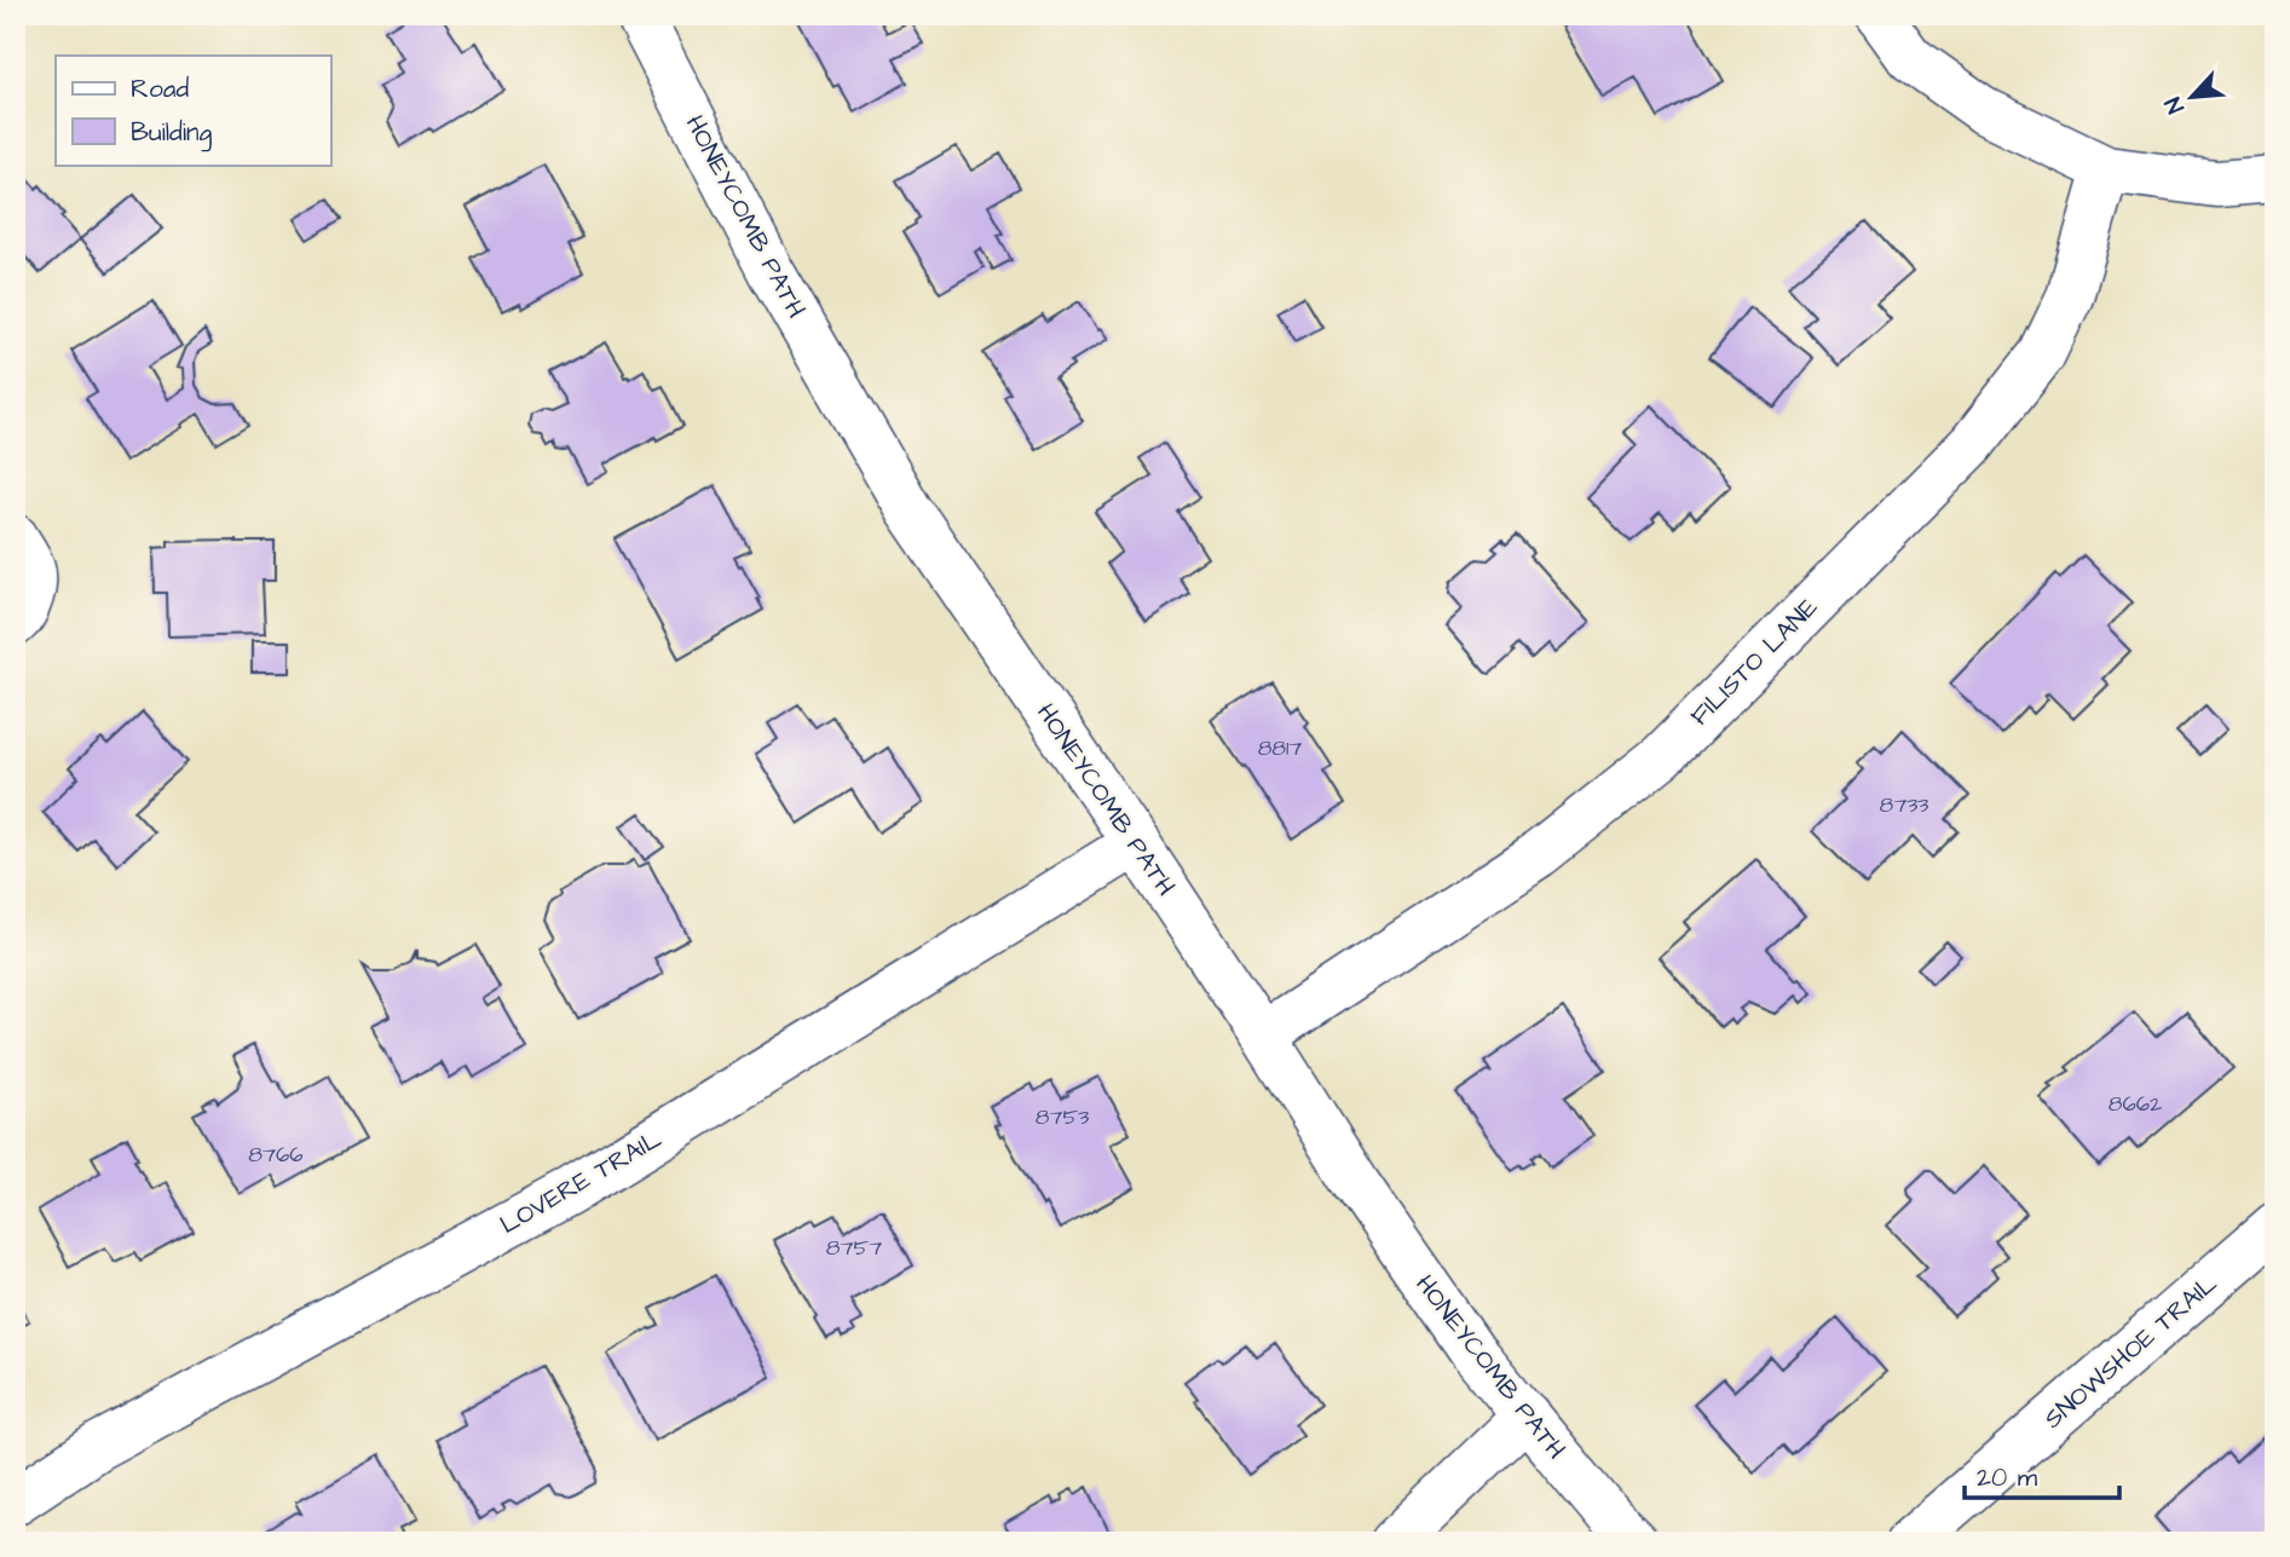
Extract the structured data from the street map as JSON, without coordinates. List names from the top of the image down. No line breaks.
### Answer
{"streets":{"street":["HONEYCOMB PATH","FILISTO LANE","LOVERE TRAIL","SNOWSHOE TRAIL"]},"crossings":[["HONEYCOMB PATH","FILISTO LANE"],["HONEYCOMB PATH","LOVERE TRAIL"]],"house_numbers":["8817","8733","8662","8753","8766","8757"],"legend":["Road","Building"],"scale_bar":"20 m","north":"bottom left"}
